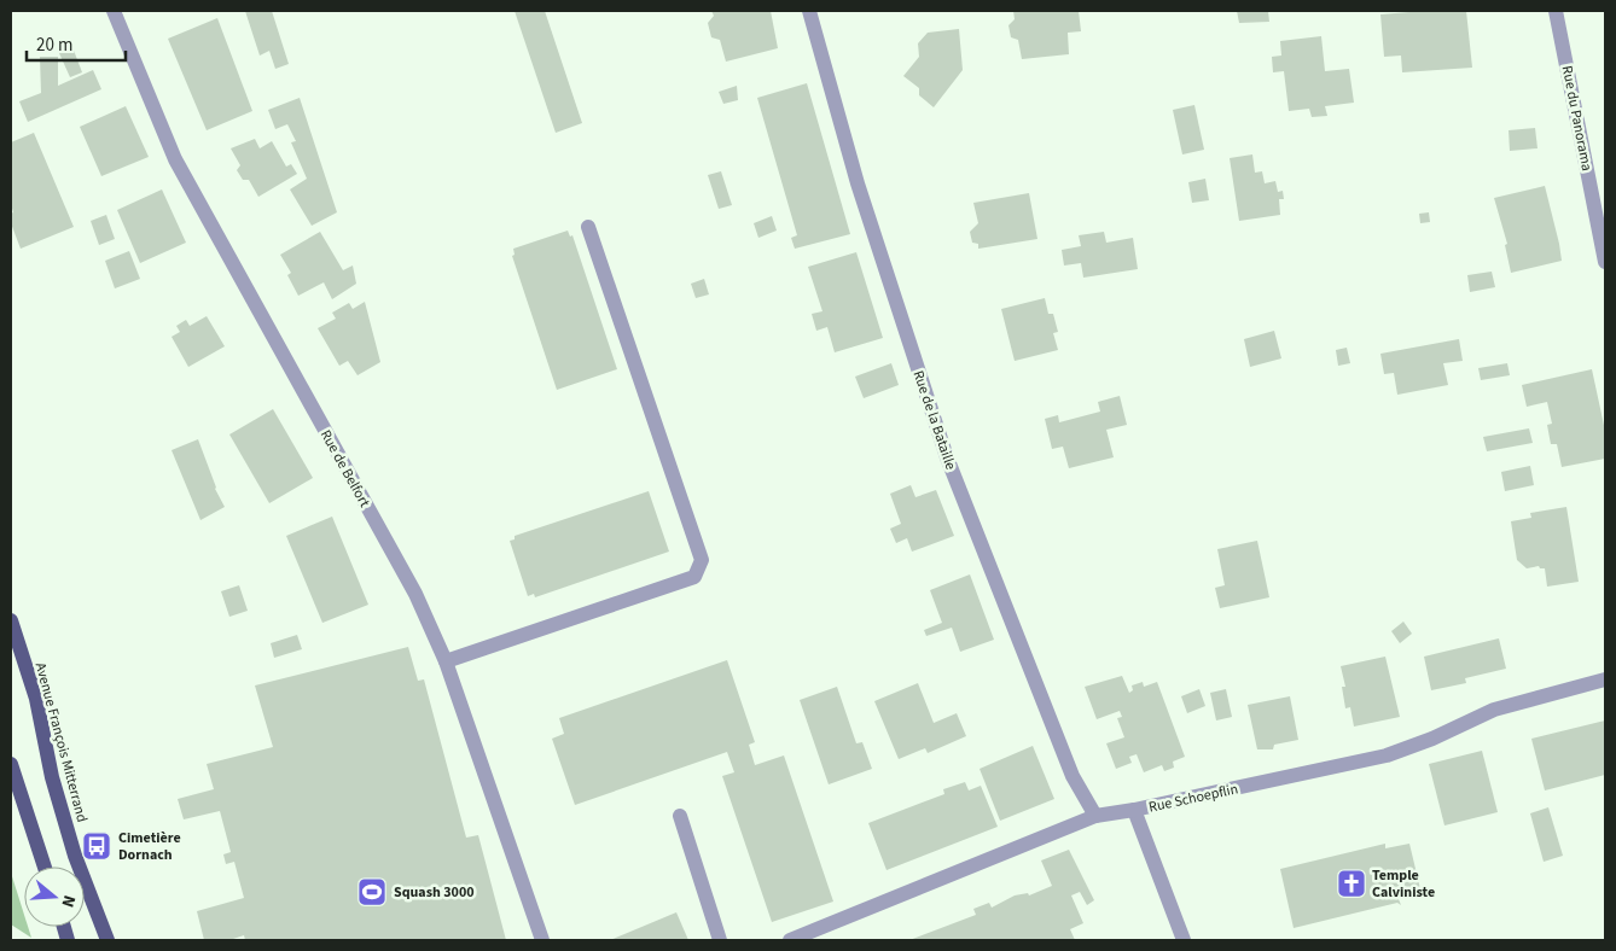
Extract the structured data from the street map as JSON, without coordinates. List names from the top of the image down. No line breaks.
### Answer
{"streets":{"main road":["Avenue François Mitterrand"],"street":["Rue du Panorama","Rue de la Bataille","Rue de Belfort","Rue Schoepflin"]},"crossings":[["Rue de la Bataille","Rue Schoepflin"]],"places":{"bus stop":["Cimetière Dornach"],"church":["Temple Calviniste"],"sports":["Squash 3000"]},"scale_bar":"20 m","north":"right"}
